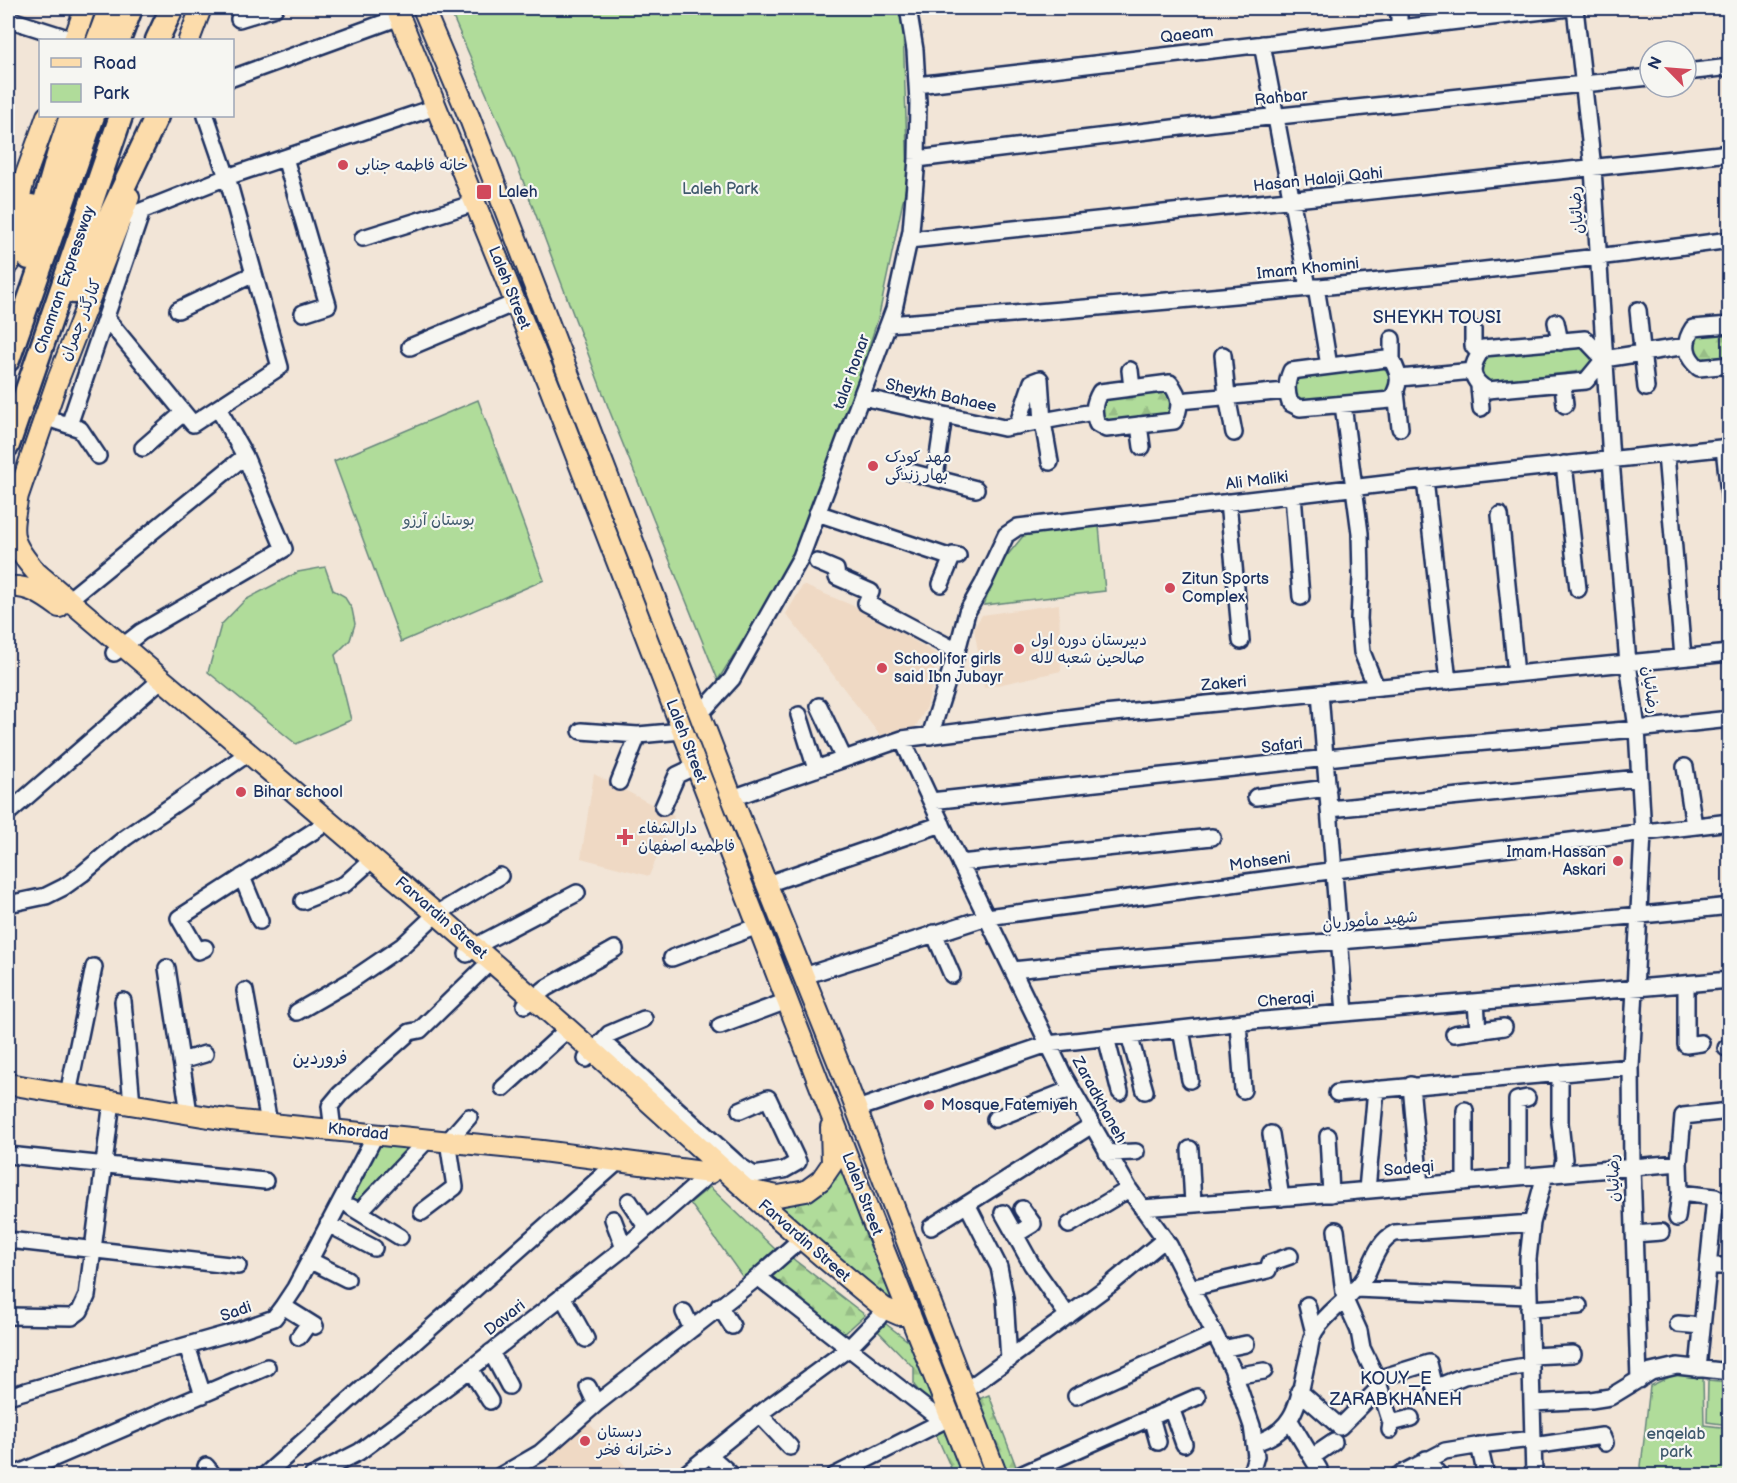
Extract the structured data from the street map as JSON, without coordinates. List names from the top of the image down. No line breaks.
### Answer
{"streets":{"highway":["Chamran Expressway"],"main road":["Laleh Street","کنارگذر چمران","Farvardin Street","Khordad"],"street":["Qaeam","Rahbar","Hasan Halaji Qahi","رضائیان","Imam Khomini","talar honar","Sheykh Bahaee","Ali Maliki","Zakeri","Safari","Mohseni","شهید مأموریان","Cheraqi","Zaradkhaneh","Sadeqi","Sadi","Davari"]},"crossings":[["Qaeam","talar honar"],["Rahbar","رضائیان"],["Rahbar","talar honar"],["Hasan Halaji Qahi","رضائیان"],["Hasan Halaji Qahi","talar honar"],["رضائیان","Imam Khomini"],["رضائیان","Ali Maliki"],["رضائیان","Zakeri"],["رضائیان","Safari"],["رضائیان","Mohseni"],["رضائیان","شهید مأموریان"],["رضائیان","Cheraqi"],["رضائیان","Sadeqi"],["Imam Khomini","talar honar"],["Laleh Street","talar honar"],["Laleh Street","Zakeri"],["Laleh Street","Mohseni"],["Laleh Street","Farvardin Street"],["Laleh Street","Cheraqi"],["کنارگذر چمران","Farvardin Street"],["talar honar","Sheykh Bahaee"],["Ali Maliki","Zakeri"],["Zakeri","Zaradkhaneh"],["Safari","Zaradkhaneh"],["Mohseni","Zaradkhaneh"],["Farvardin Street","Khordad"],["Farvardin Street","Davari"],["شهید مأموریان","Zaradkhaneh"],["Cheraqi","Zaradkhaneh"],["Zaradkhaneh","Sadeqi"],["Khordad","Sadi"],["Khordad","Davari"]],"districts":["SHEYKH TOUSI","فروردین","KOUY_E ZARABKHANEH"],"parks":["Laleh Park","بوستان آرزو","enqelab park"],"places":{"other":["خانه فاطمه جنابی","مهد کودک بهار زندگی","Zitun Sports Complex","دبیرستان دوره اول صالحین شعبه لاله","School for girls said Ibn Jubayr","Bihar school","Imam Hassan Askari","Mosque Fatemiyeh","دبستان دخترانه فخر"],"transit":["Laleh"],"health":["دارالشفاء فاطمیه اصفهان"]},"legend":["Road","Park"],"north":"top left"}
